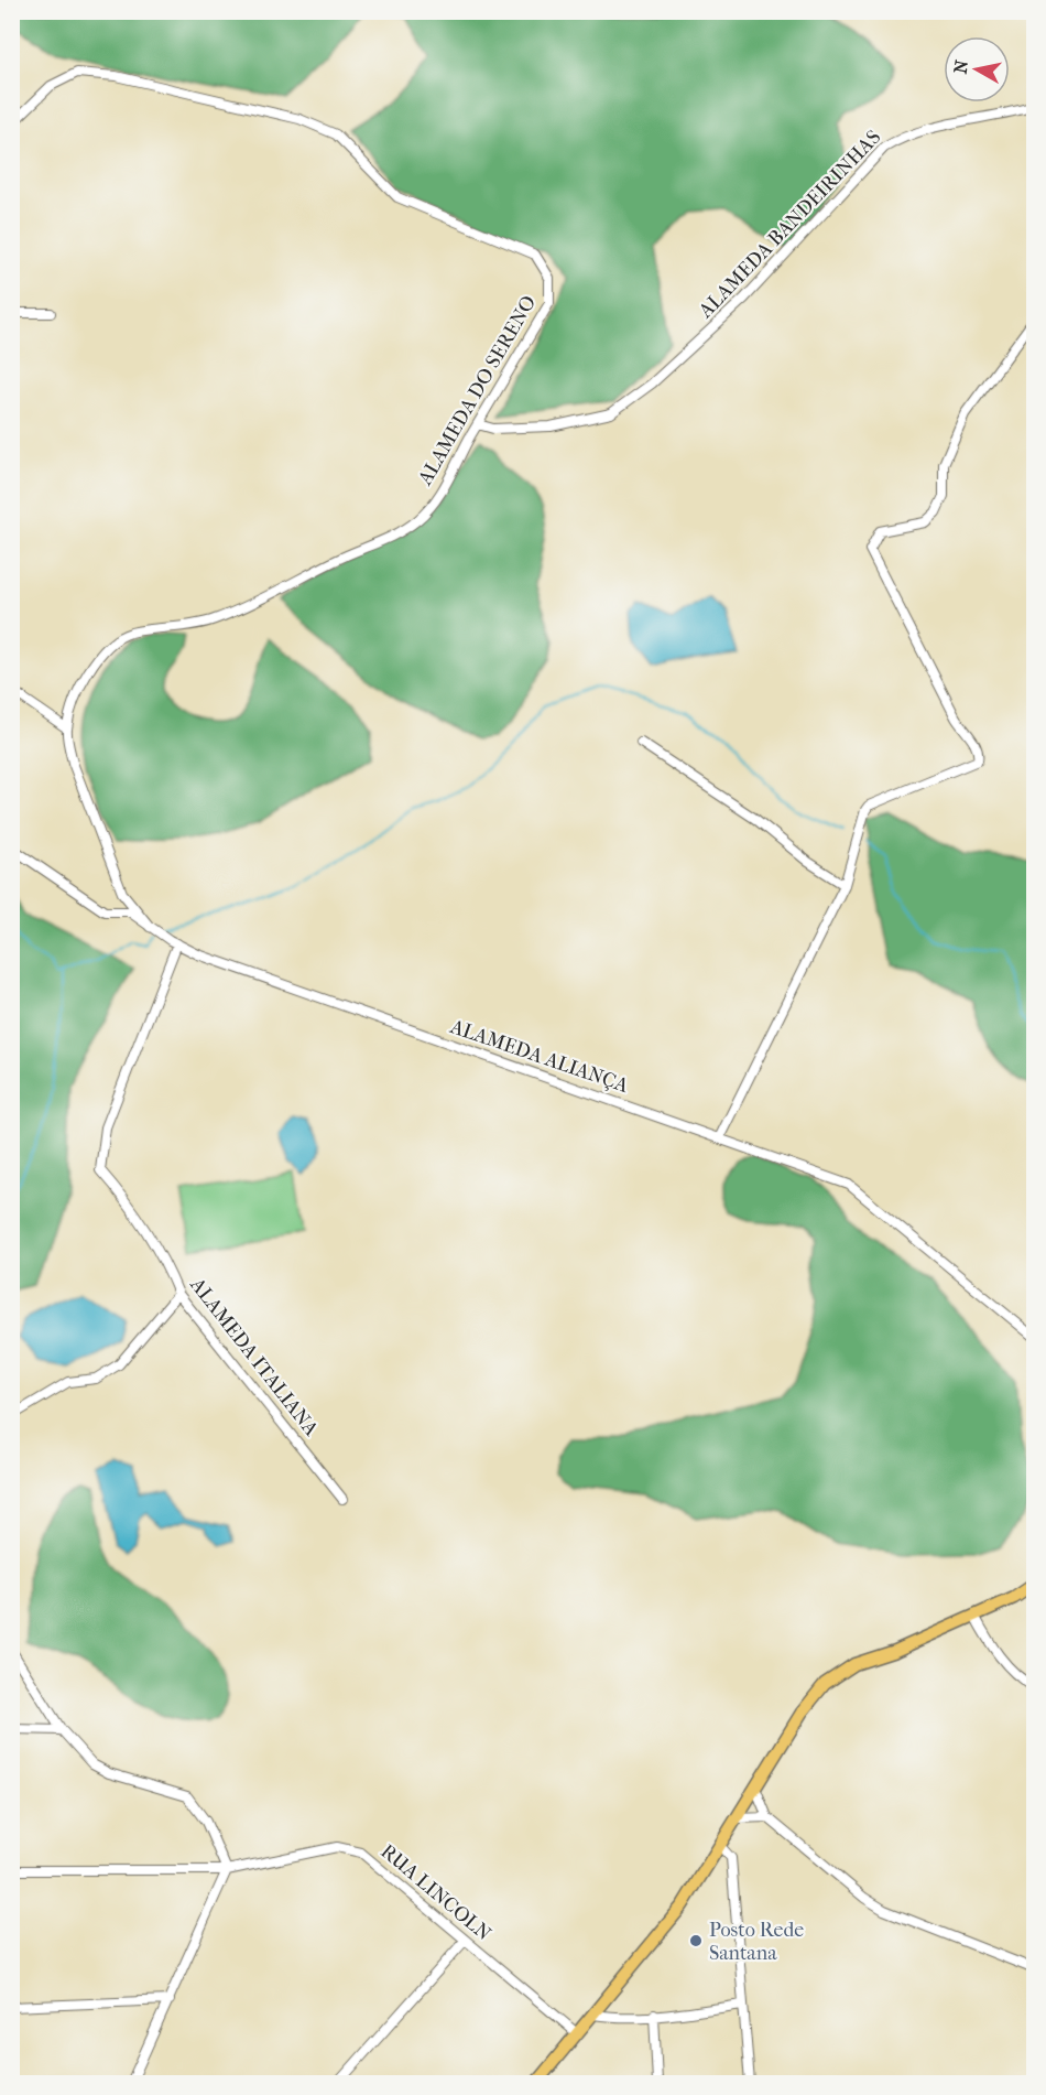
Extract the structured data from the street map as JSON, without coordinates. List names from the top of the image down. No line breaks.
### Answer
{"streets":{"street":["ALAMEDA BANDEIRINHAS","ALAMEDA DO SERENO","ALAMEDA ALIANÇA","ALAMEDA ITALIANA","RUA LINCOLN"]},"crossings":[["ALAMEDA BANDEIRINHAS","ALAMEDA DO SERENO"],["ALAMEDA DO SERENO","ALAMEDA ALIANÇA"],["ALAMEDA ALIANÇA","ALAMEDA ITALIANA"]],"places":["Posto Rede Santana"],"north":"left"}
